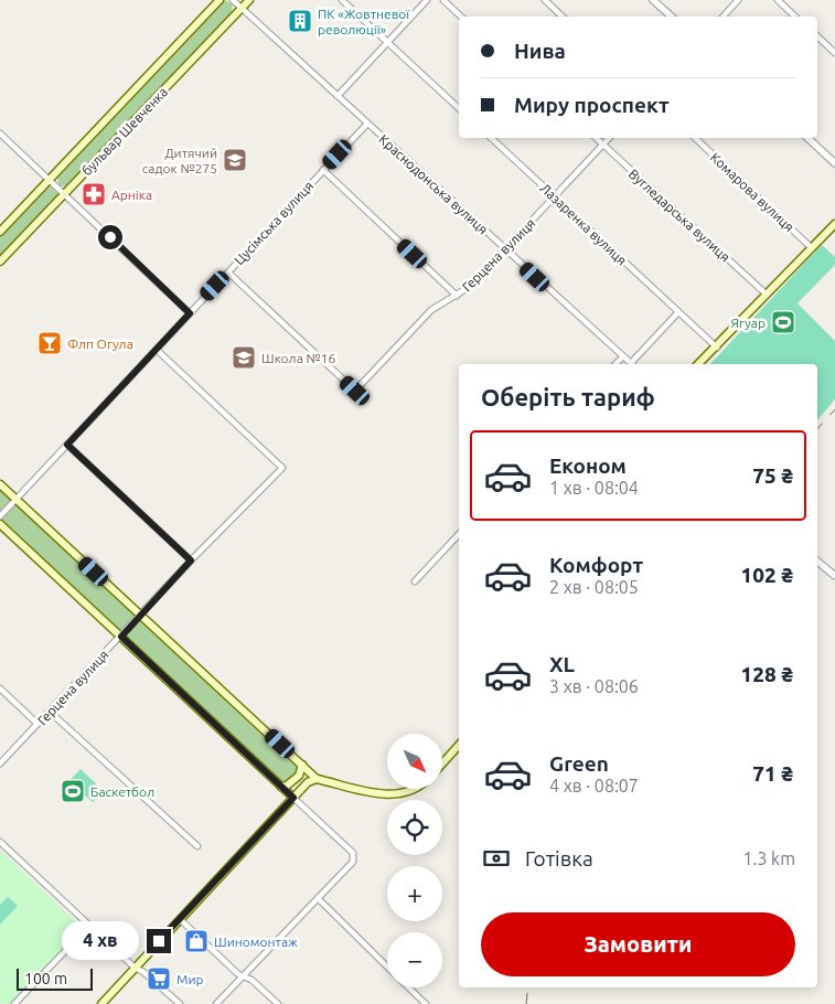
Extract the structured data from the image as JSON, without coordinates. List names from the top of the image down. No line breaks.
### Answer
{"streets":{"main road":["бульвар Шевченка"],"street":["Краснодонська вулиця","Комарова вулиця","Вугледарська вулиця","Цусімська вулиця","Лазаренка вулиця","Герцена вулиця"]},"crossings":[["бульвар Шевченка","Краснодонська вулиця"],["Краснодонська вулиця","Цусімська вулиця"],["Краснодонська вулиця","Герцена вулиця"],["Вугледарська вулиця","Герцена вулиця"],["Цусімська вулиця","Герцена вулиця"],["Лазаренка вулиця","Герцена вулиця"]],"places":{"building":["ПК «Жовтневої революції»"],"school or university":["Дитячий садок №275","Школа №16"],"pharmacy":["Арніка"],"sports":["Ягуар","Баскетбол"],"bar":["Флп Огула"],"shop":["Шиномонтаж"],"supermarket":["Мир"]},"scale_bar":"100 m","north":"bottom right","page":{"banner":["Нива","Миру проспект"],"heading":"Оберіть тариф","list":[{"name":"Економ","note":"1 хв · 08:04","value":"75 ₴"},{"name":"Комфорт","note":"2 хв · 08:05","value":"102 ₴"},{"name":"XL","note":"3 хв · 08:06","value":"128 ₴"},{"name":"Green","note":"4 хв · 08:07","value":"71 ₴"}],"map_buttons":["+","−"],"pay":["Готівка","1.3 km"],"buttons":"Замовити","bubble":"4 хв","scale":"100 m"}}
